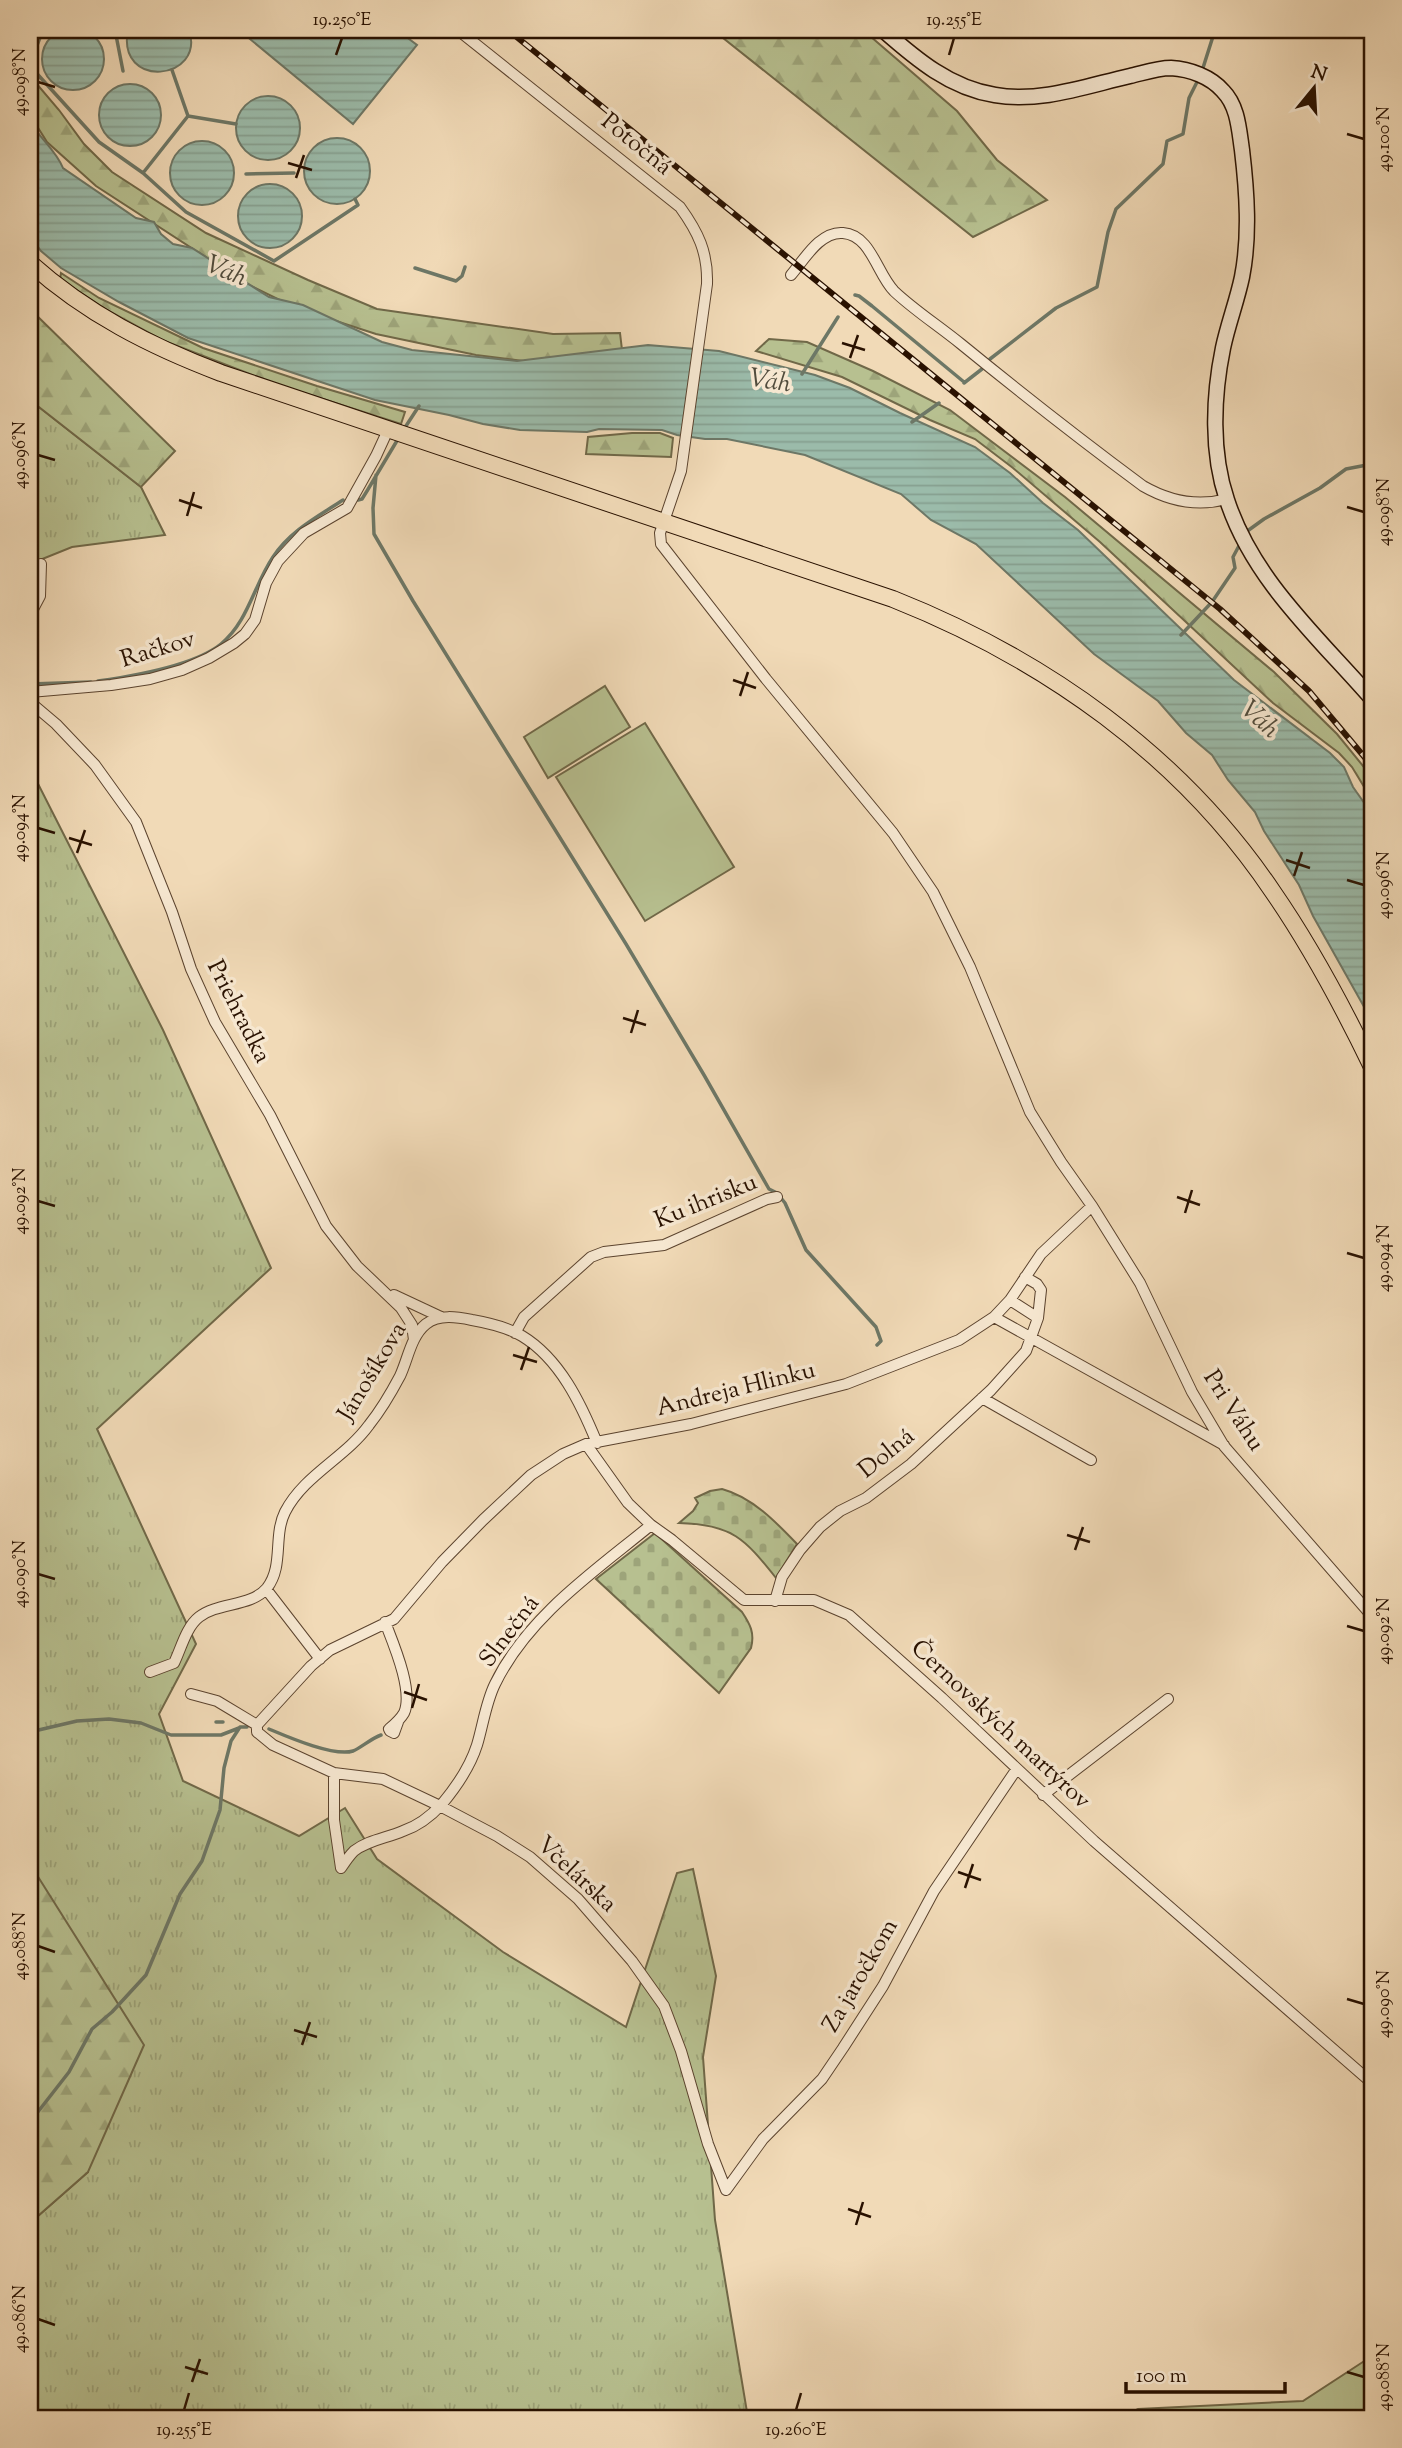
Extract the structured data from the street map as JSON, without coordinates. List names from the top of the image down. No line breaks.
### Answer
{"streets":{"street":["Potočná","Račkov","Priehradka","Ku ihrisku","Jánošíkova","Andreja Hlinku","Pri Váhu","Dolná","Slnečná","Černovských martýrov","Včelárska","Za jaročkom"]},"crossings":[["Potočná","Pri Váhu"],["Priehradka","Jánošíkova"],["Ku ihrisku","Jánošíkova"],["Jánošíkova","Andreja Hlinku"],["Andreja Hlinku","Pri Váhu"],["Andreja Hlinku","Černovských martýrov"],["Dolná","Černovských martýrov"],["Slnečná","Černovských martýrov"],["Slnečná","Včelárska"],["Černovských martýrov","Za jaročkom"],["Včelárska","Za jaročkom"]],"water":["Váh"],"scale_bar":"100 m","north":"top","coordinates":["19.250°E","19.255°E","49.098°N","49.100°N","49.096°N","49.094°N","49.092°N","49.090°N","49.088°N","49.086°N","19.260°E"]}
